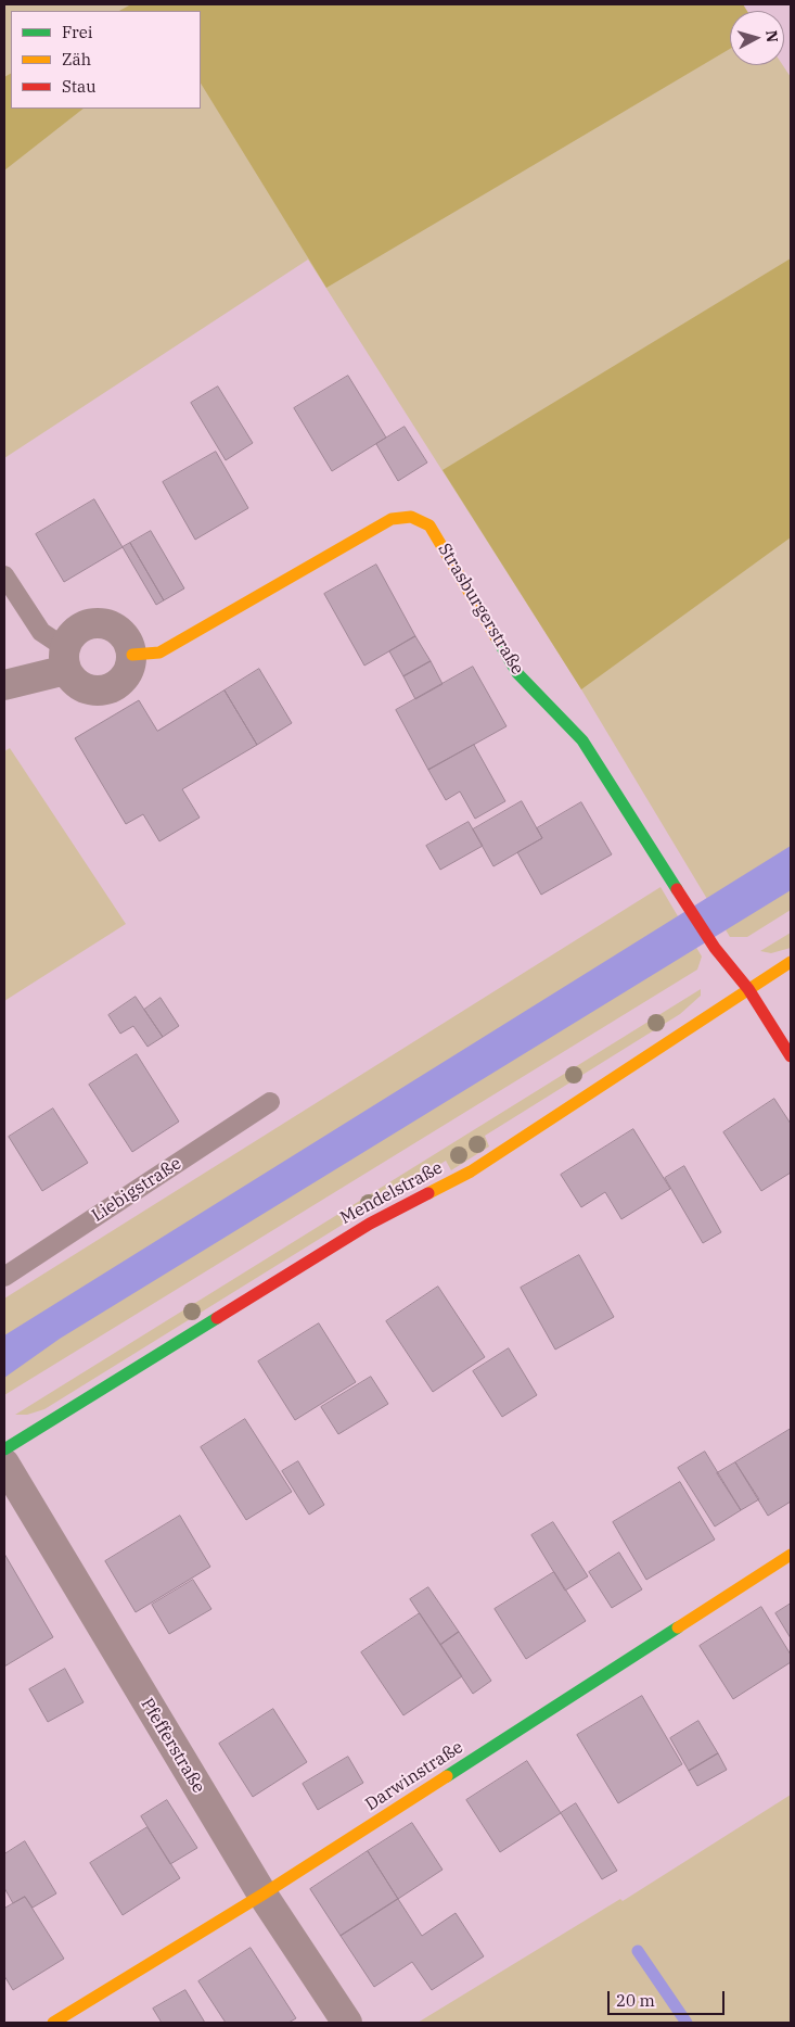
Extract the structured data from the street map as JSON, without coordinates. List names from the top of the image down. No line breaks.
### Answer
{"streets":{"street":["Strasburgerstraße","Mendelstraße","Pfefferstraße","Darwinstraße"],"lane":["Liebigstraße"]},"crossings":[["Strasburgerstraße","Mendelstraße"],["Pfefferstraße","Darwinstraße"]],"legend":["Frei","Zäh","Stau"],"scale_bar":"20 m","north":"right"}
